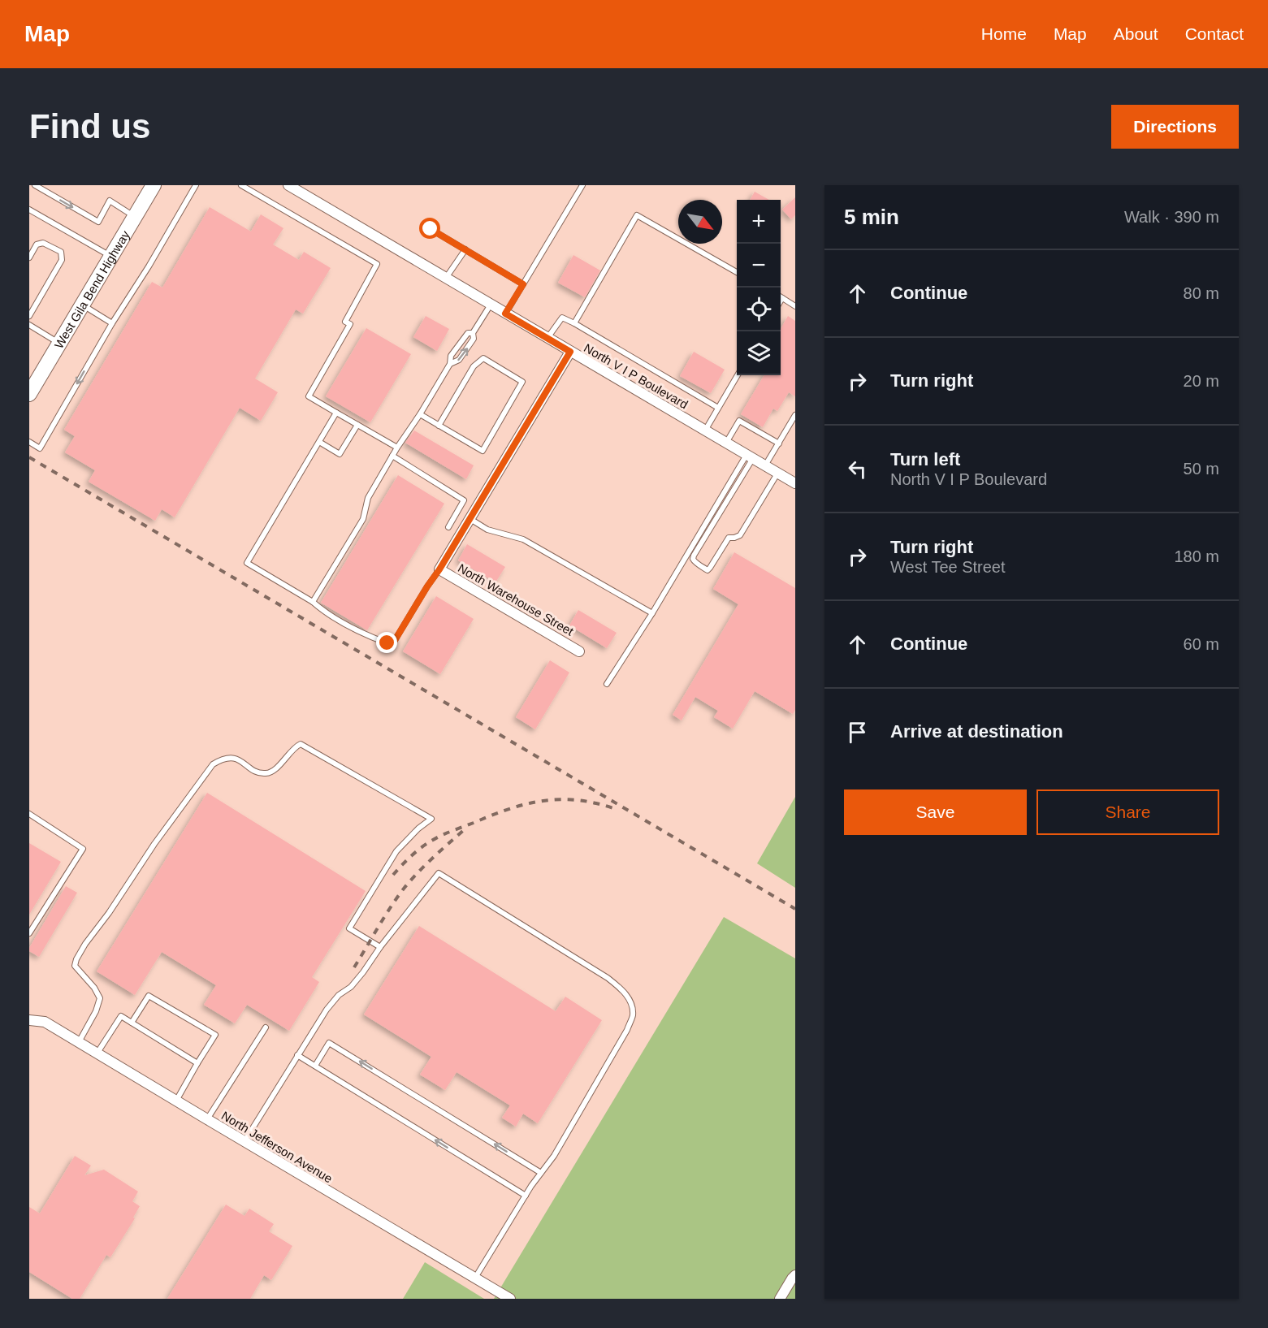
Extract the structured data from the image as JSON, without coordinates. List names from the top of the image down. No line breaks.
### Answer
{"streets":{"main road":["West Gila Bend Highway"],"street":["North V I P Boulevard","North Warehouse Street","North Jefferson Avenue"]},"north":"bottom right","page":{"header":"Map","nav":["Home","Map","About","Contact"],"buttons":["Directions",["Save","Share"]],"title":"Find us","heading":["5 min","Walk · 390 m"],"map_buttons":["+","−"],"list":[["Continue","80 m"],["Turn right","20 m"],["Turn left","North V I P Boulevard","50 m"],["Turn right","West Tee Street","180 m"],["Continue","60 m"],"Arrive at destination"]}}
